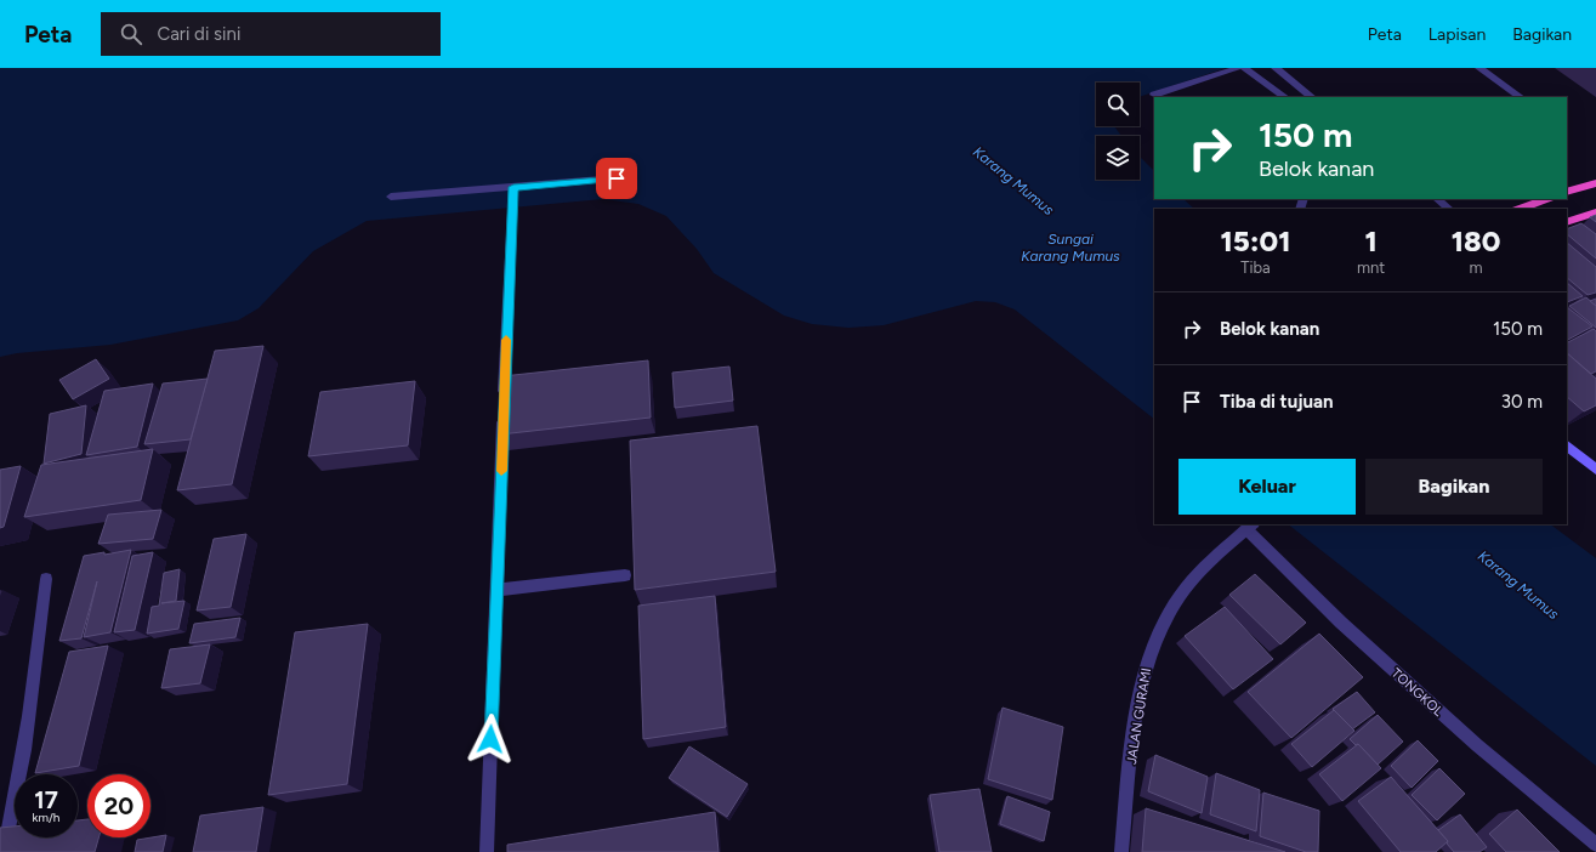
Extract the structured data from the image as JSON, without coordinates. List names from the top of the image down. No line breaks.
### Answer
{"streets":{"street":["TONGKOL","JALAN GURAMI"]},"crossings":[["TONGKOL","JALAN GURAMI"]],"water":["Karang Mumus","Sungai Karang Mumus"],"page":{"header":"Peta","search":"Cari di sini","nav":["Peta","Lapisan","Bagikan"],"turn":["150 m","Belok kanan"],"eta":["15:01","Tiba","1","mnt","180","m"],"list":[{"name":"Belok kanan","value":"150 m"},{"name":"Tiba di tujuan","value":"30 m"}],"buttons":["Keluar","Bagikan"],"speed":"17 km/h","limit":"20"}}
